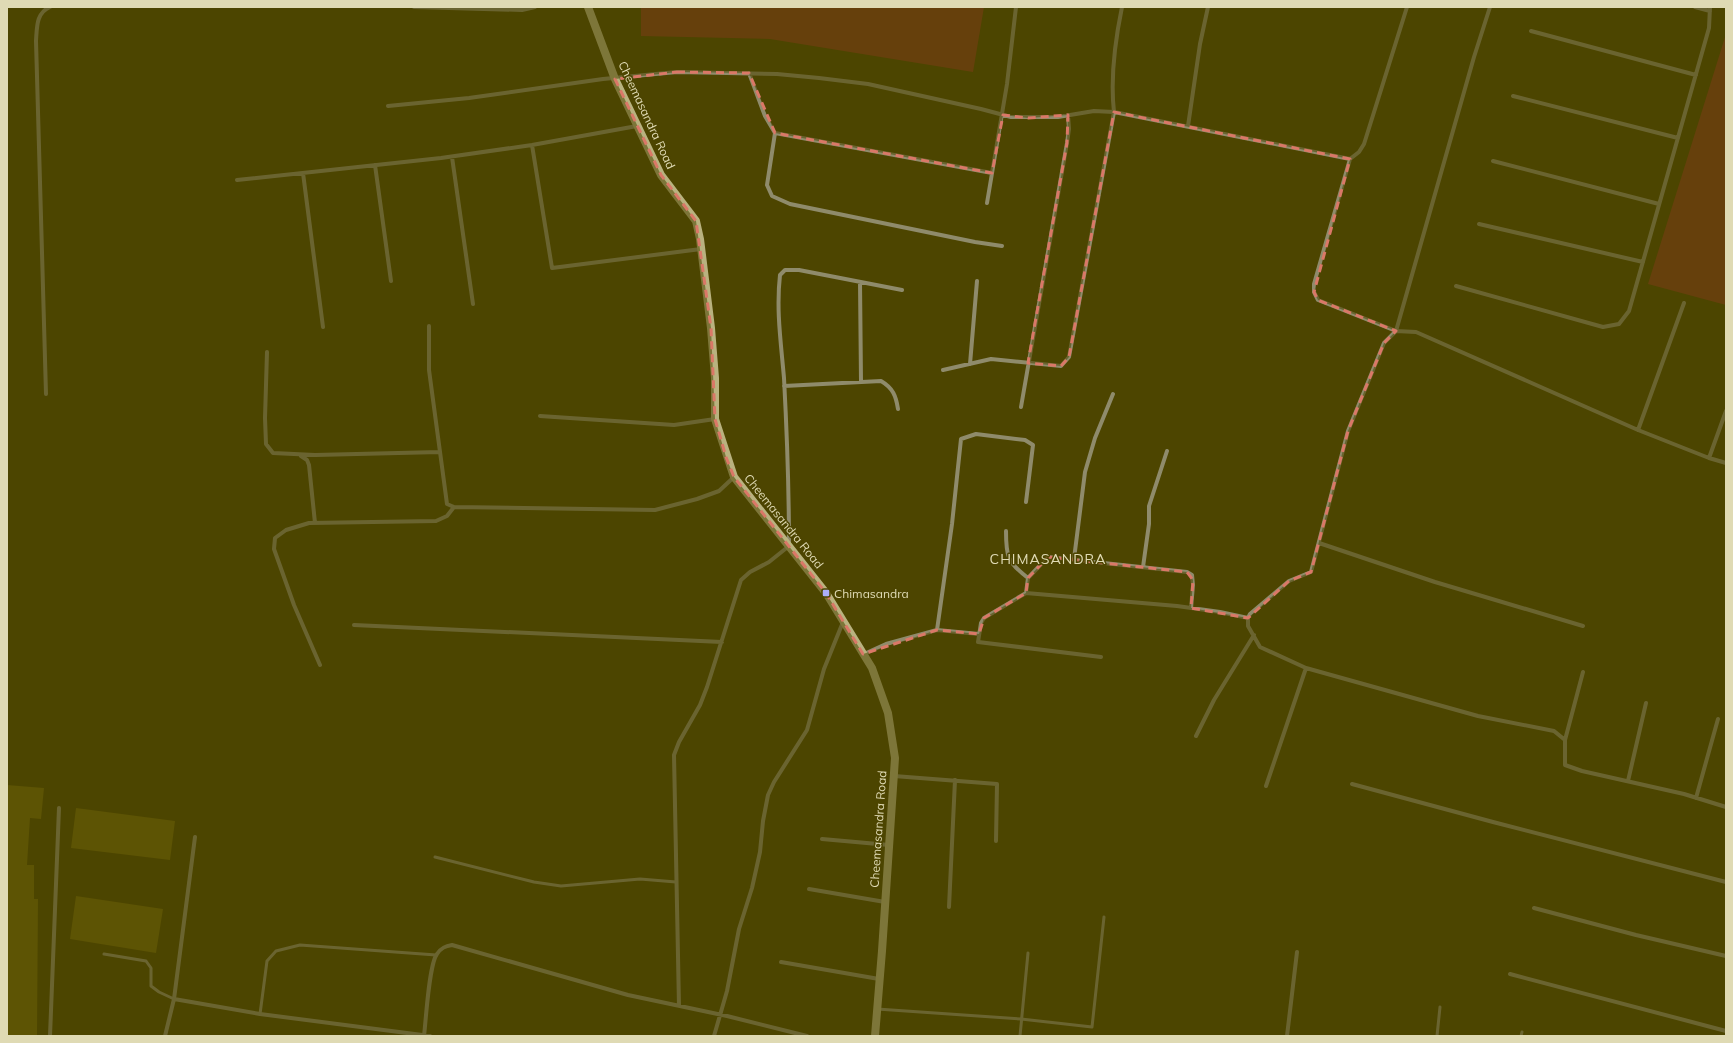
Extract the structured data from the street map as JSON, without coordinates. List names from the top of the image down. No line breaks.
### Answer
{"streets":{"street":["Cheemasandra Road"]},"districts":["CHIMASANDRA"],"places":{"transit":["Chimasandra"]}}
